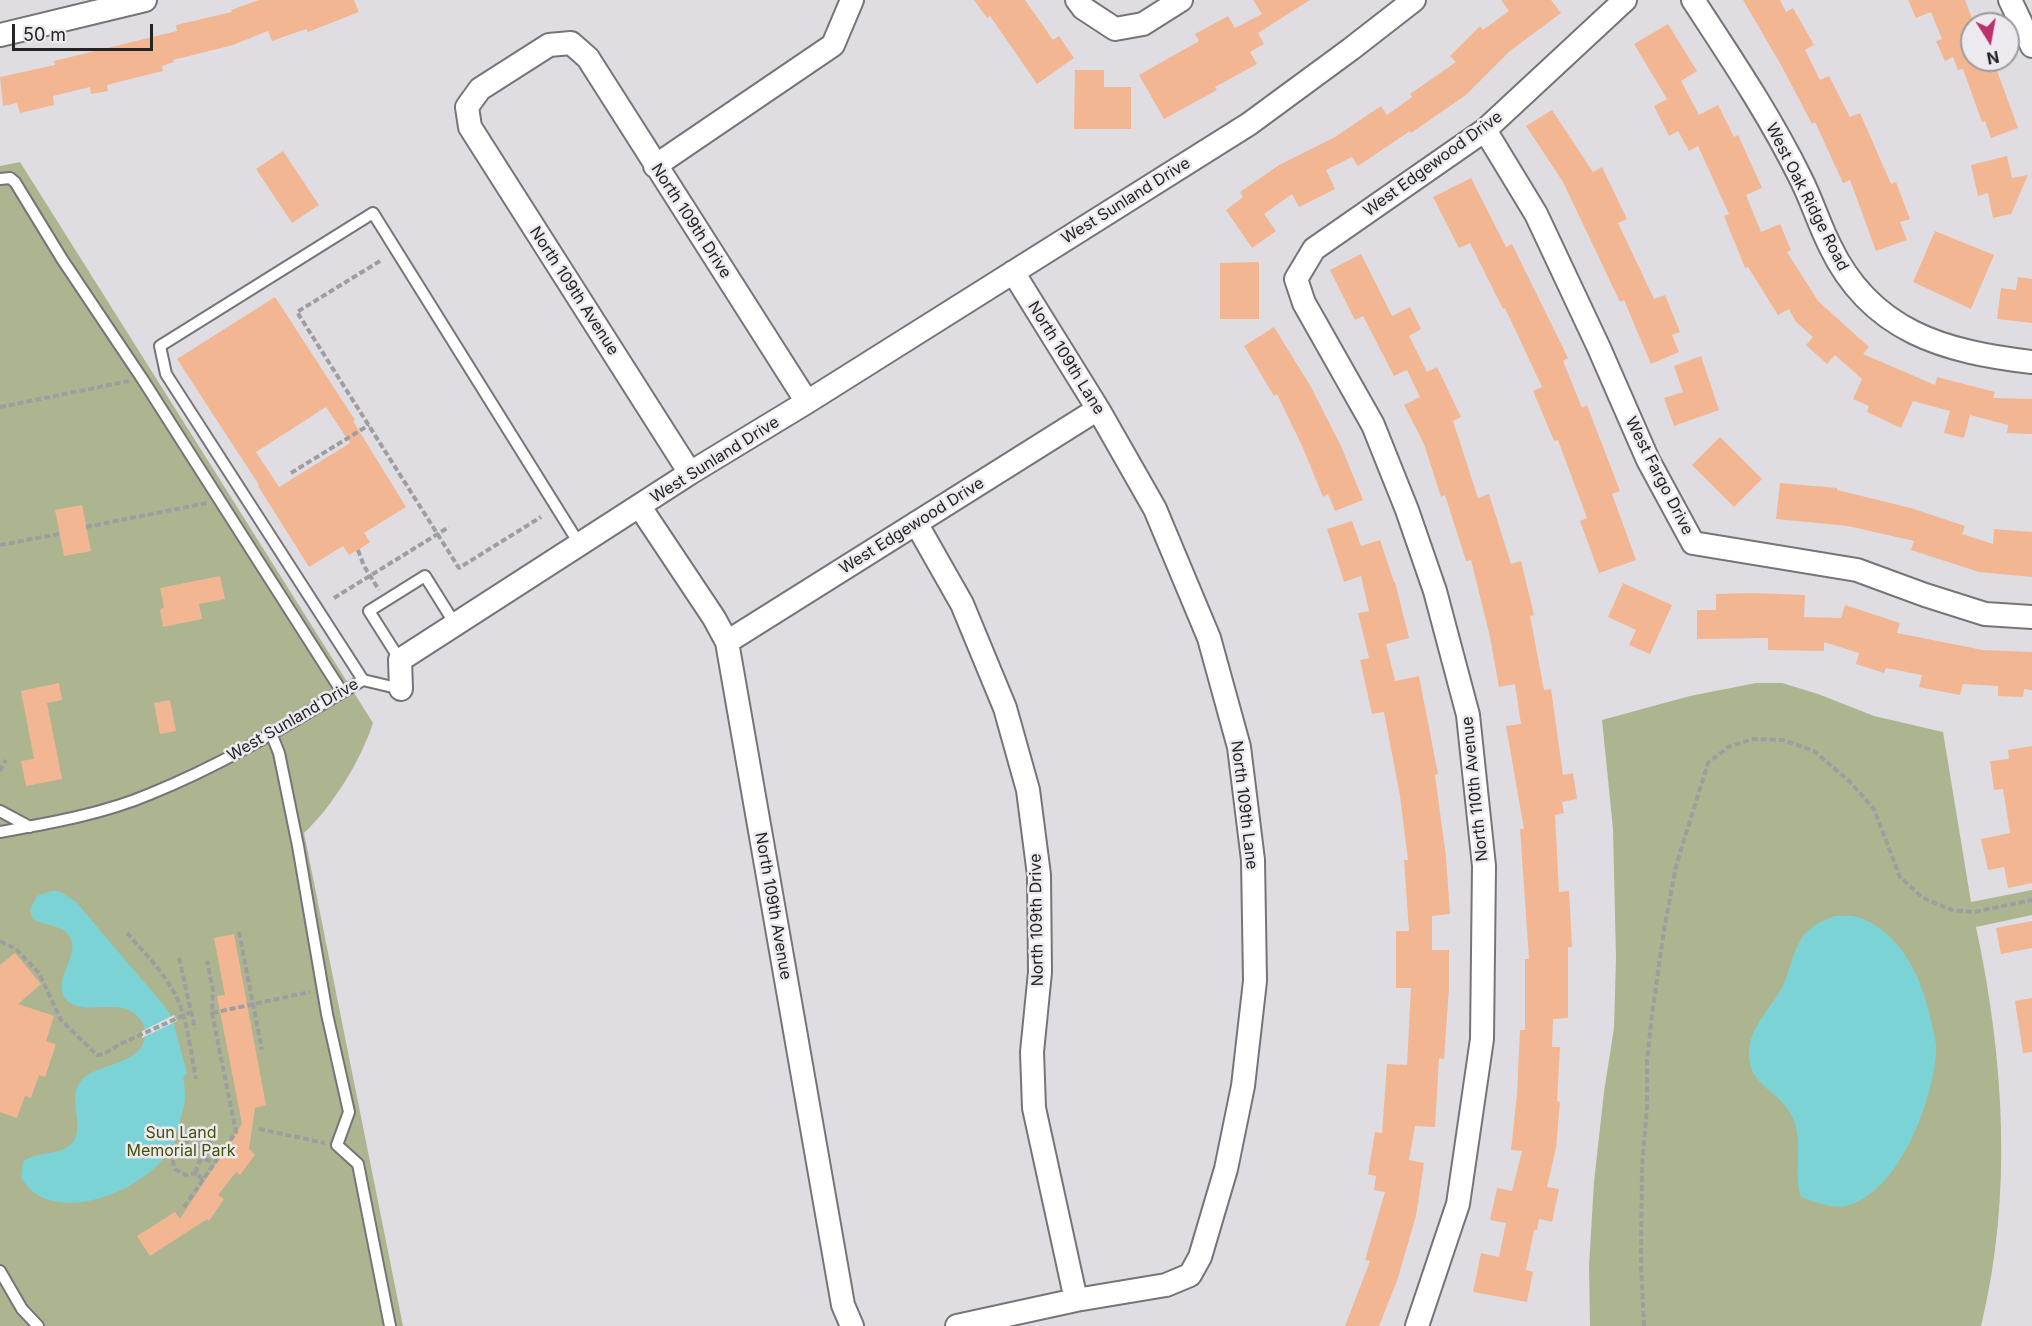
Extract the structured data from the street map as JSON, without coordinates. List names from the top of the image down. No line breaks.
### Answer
{"streets":{"street":["West Edgewood Drive","West Oak Ridge Road","West Sunland Drive","North 109th Drive","North 109th Avenue","North 109th Lane","West Fargo Drive","North 110th Avenue"]},"crossings":[["West Edgewood Drive","North 109th Drive"],["West Edgewood Drive","North 109th Avenue"],["West Edgewood Drive","North 109th Lane"],["West Edgewood Drive","West Fargo Drive"],["West Edgewood Drive","North 110th Avenue"],["West Sunland Drive","North 109th Drive"],["West Sunland Drive","North 109th Avenue"],["West Sunland Drive","North 109th Lane"],["North 109th Drive","North 109th Avenue"],["North 109th Drive","North 109th Lane"]],"parks":["Sun Land Memorial Park"],"scale_bar":"50 m","north":"bottom"}
